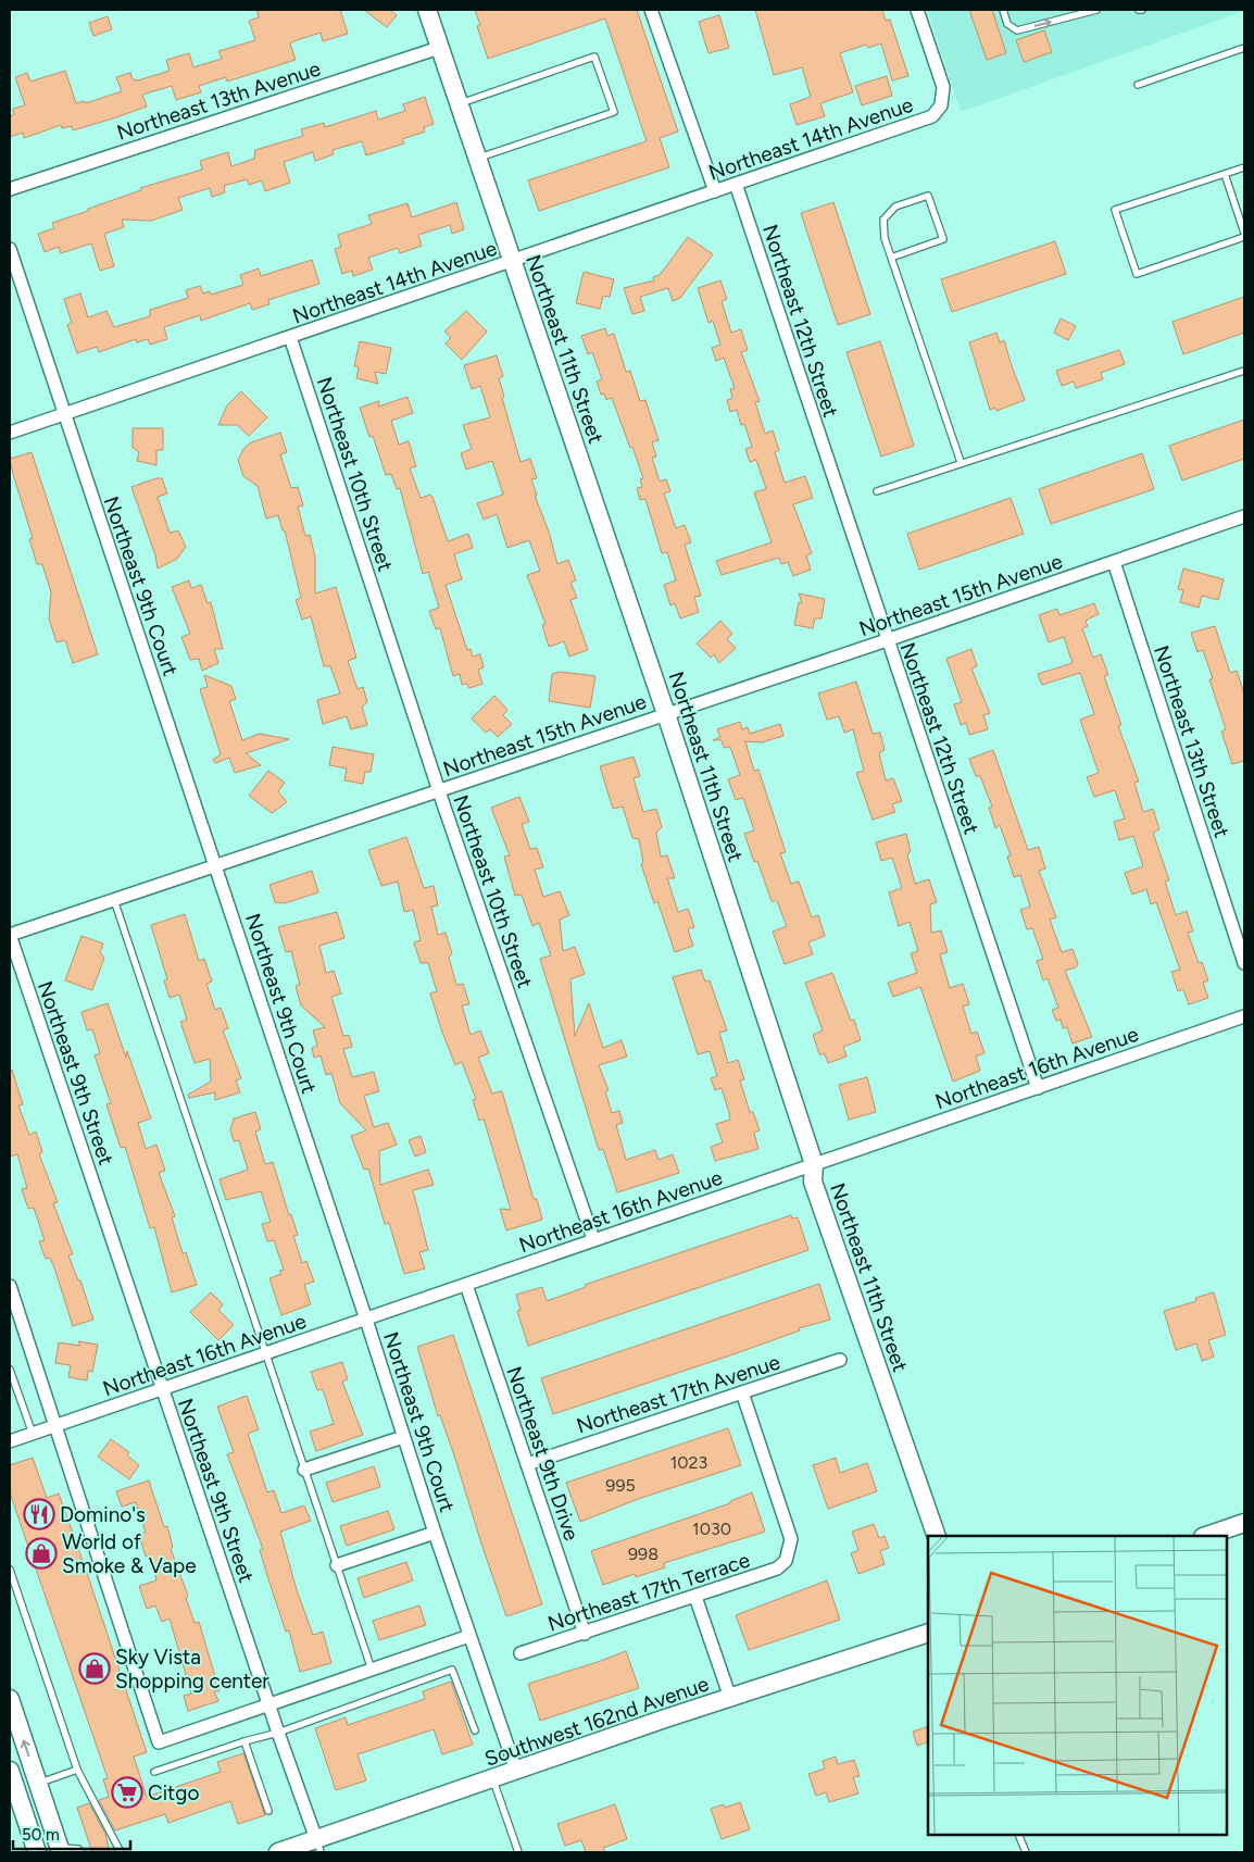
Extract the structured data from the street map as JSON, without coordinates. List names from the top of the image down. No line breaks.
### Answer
{"streets":{"street":["Northeast 13th Avenue","Northeast 14th Avenue","Northeast 12th Street","Northeast 11th Street","Northeast 10th Street","Northeast 9th Court","Northeast 15th Avenue","Northeast 13th Street","Northeast 16th Avenue","Northeast 9th Street","Northeast 17th Avenue","Northeast 9th Drive","Northeast 17th Terrace","Southwest 162nd Avenue"]},"crossings":[["Northeast 13th Avenue","Northeast 11th Street"],["Northeast 14th Avenue","Northeast 12th Street"],["Northeast 14th Avenue","Northeast 11th Street"],["Northeast 14th Avenue","Northeast 10th Street"],["Northeast 14th Avenue","Northeast 9th Court"],["Northeast 12th Street","Northeast 15th Avenue"],["Northeast 12th Street","Northeast 16th Avenue"],["Northeast 11th Street","Northeast 15th Avenue"],["Northeast 11th Street","Northeast 16th Avenue"],["Northeast 10th Street","Northeast 15th Avenue"],["Northeast 10th Street","Northeast 16th Avenue"],["Northeast 9th Court","Northeast 15th Avenue"],["Northeast 9th Court","Northeast 16th Avenue"],["Northeast 9th Court","Southwest 162nd Avenue"],["Northeast 15th Avenue","Northeast 13th Street"],["Northeast 15th Avenue","Northeast 9th Street"],["Northeast 16th Avenue","Northeast 9th Street"],["Northeast 16th Avenue","Northeast 9th Drive"],["Northeast 9th Street","Southwest 162nd Avenue"],["Northeast 17th Avenue","Northeast 9th Drive"],["Northeast 17th Avenue","Northeast 17th Terrace"],["Northeast 9th Drive","Northeast 17th Terrace"]],"places":{"restaurant":["Domino's"],"shop":["World of Smoke & Vape","Sky Vista Shopping center"],"supermarket":["Citgo"]},"house_numbers":["1023","995","1030","998"],"scale_bar":"50 m"}
